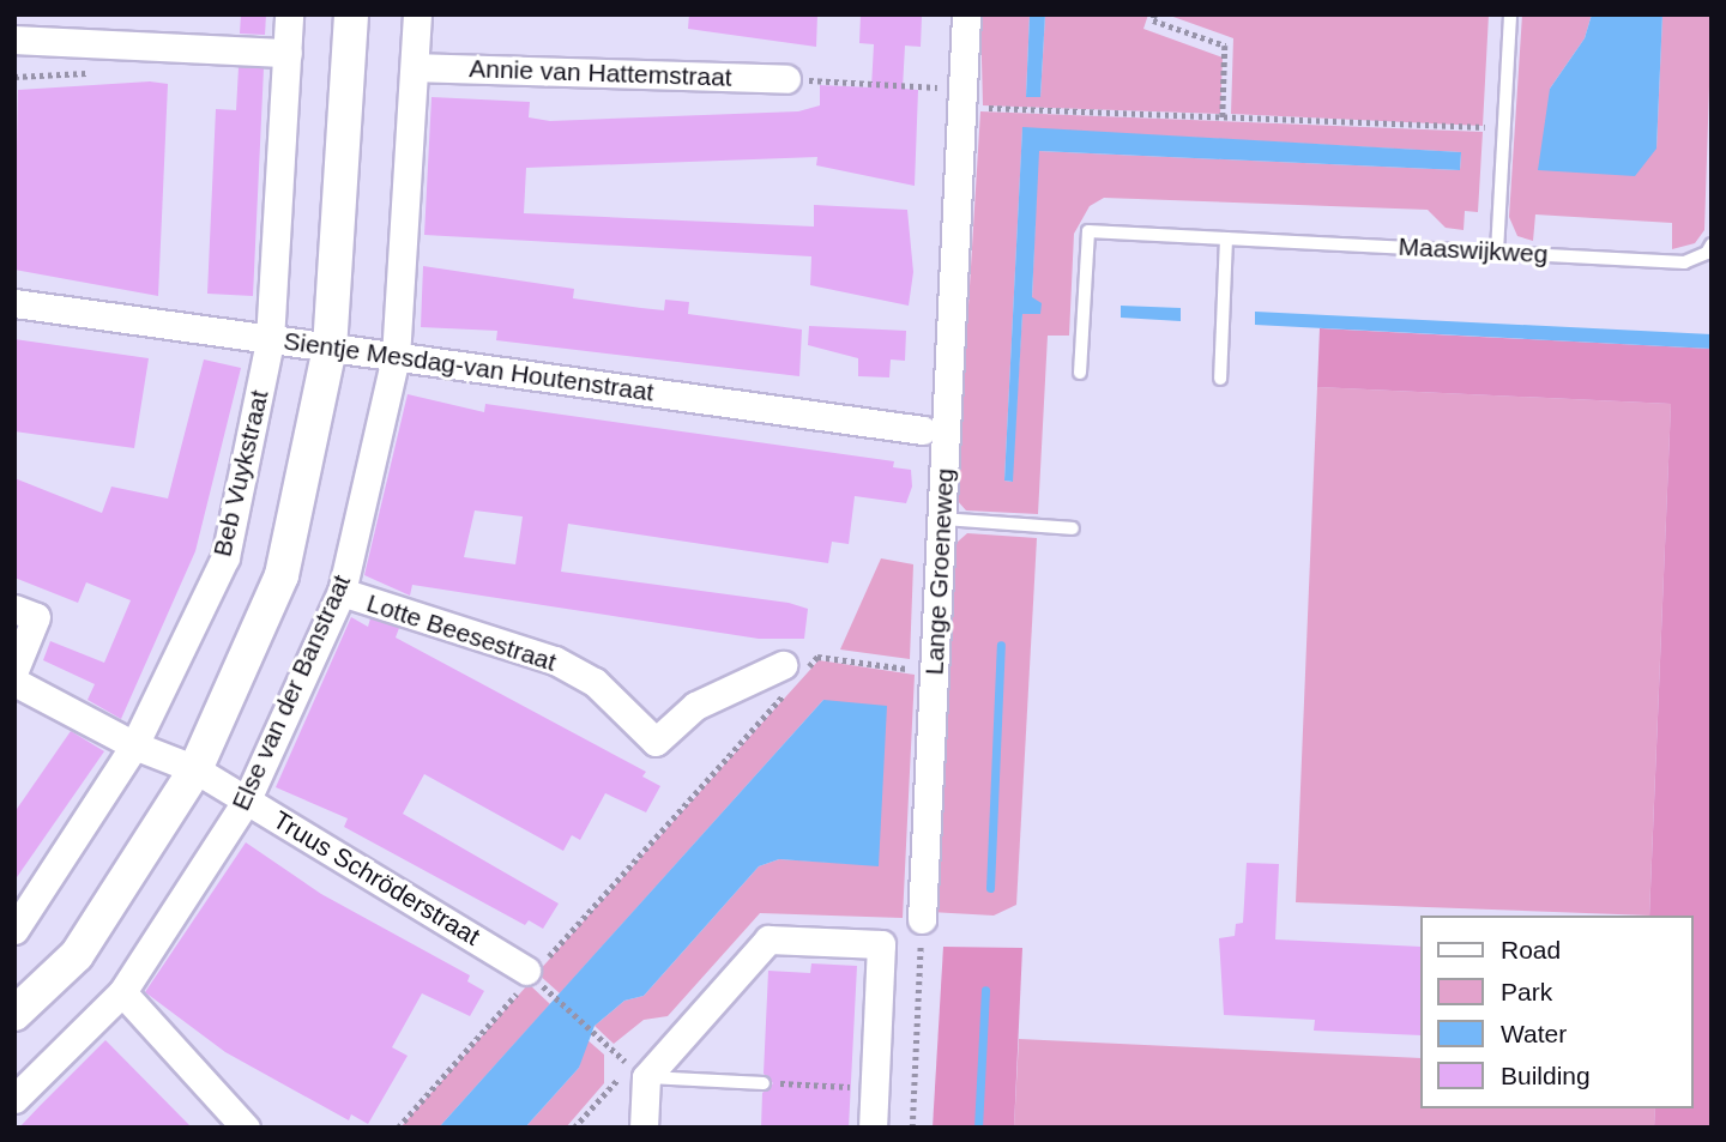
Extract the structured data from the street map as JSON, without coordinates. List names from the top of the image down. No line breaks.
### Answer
{"streets":{"street":["Annie van Hattemstraat","Sientje Mesdag-van Houtenstraat","Beb Vuykstraat","Lange Groeneweg","Lotte Beesestraat","Else van der Banstraat","Truus Schröderstraat"],"lane":["Maaswijkweg"]},"crossings":[["Annie van Hattemstraat","Else van der Banstraat"],["Sientje Mesdag-van Houtenstraat","Beb Vuykstraat"],["Sientje Mesdag-van Houtenstraat","Else van der Banstraat"],["Beb Vuykstraat","Truus Schröderstraat"],["Lotte Beesestraat","Else van der Banstraat"],["Else van der Banstraat","Truus Schröderstraat"]],"legend":["Road","Park","Water","Building"]}
